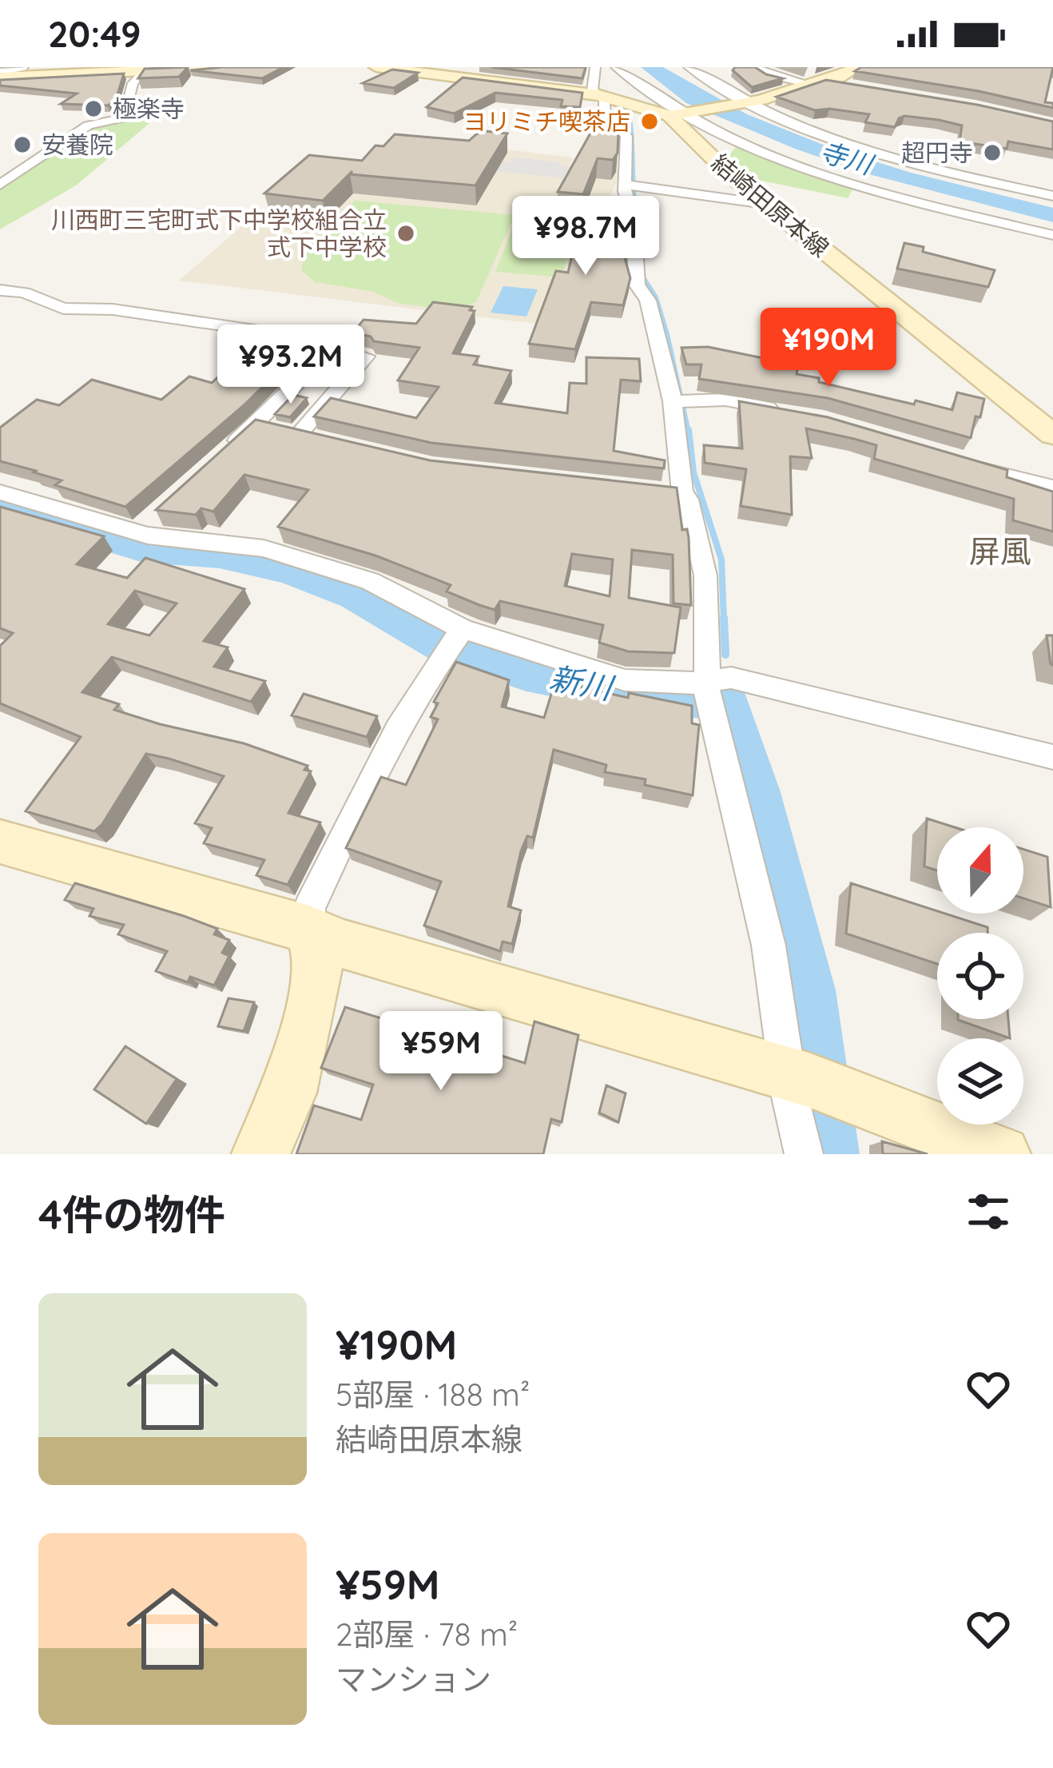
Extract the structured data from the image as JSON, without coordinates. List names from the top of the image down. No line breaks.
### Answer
{"streets":{"main road":["結崎田原本線"]},"districts":["屏風"],"water":["寺川","新川"],"places":["極楽寺","ヨリミチ喫茶店","安養院","超円寺","川西町三宅町式下中学校組合立 式下中学校"],"north":"top","page":{"status":"20:49","price":["¥98.7M","¥190M","¥93.2M","¥59M"],"heading":"4件の物件","list":[{"name":"¥190M","note":"5部屋 · 188 m² · 結崎田原本線"},{"name":"¥59M","note":"2部屋 · 78 m² · マンション"}]}}
